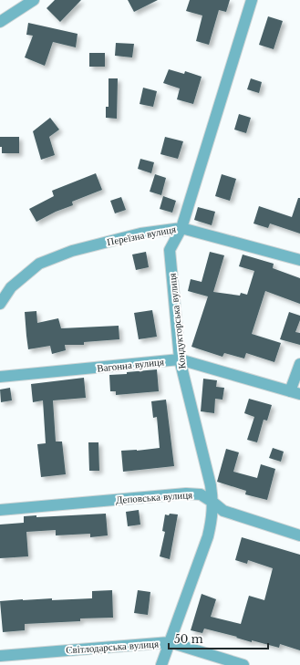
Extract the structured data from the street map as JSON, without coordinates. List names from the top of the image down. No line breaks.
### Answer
{"streets":{"street":["Переїзна вулиця","Кондукторська вулиця","Вагонна вулиця","Деповська вулиця","Світлодарська вулиця"]},"crossings":[["Переїзна вулиця","Кондукторська вулиця"],["Кондукторська вулиця","Вагонна вулиця"],["Кондукторська вулиця","Деповська вулиця"],["Кондукторська вулиця","Світлодарська вулиця"]],"scale_bar":"50 m"}
